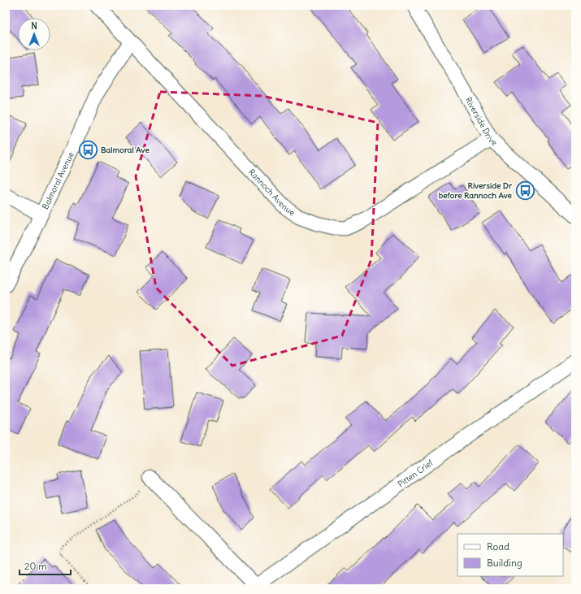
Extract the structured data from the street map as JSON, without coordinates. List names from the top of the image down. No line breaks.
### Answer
{"streets":{"street":["Riverside Drive","Balmoral Avenue","Rannoch Avenue","Pitten Crief"]},"crossings":[["Riverside Drive","Rannoch Avenue"],["Balmoral Avenue","Rannoch Avenue"]],"places":{"bus stop":["Balmoral Ave","Riverside Dr before Rannoch Ave"]},"legend":["Road","Building"],"scale_bar":"20 m","north":"top"}
